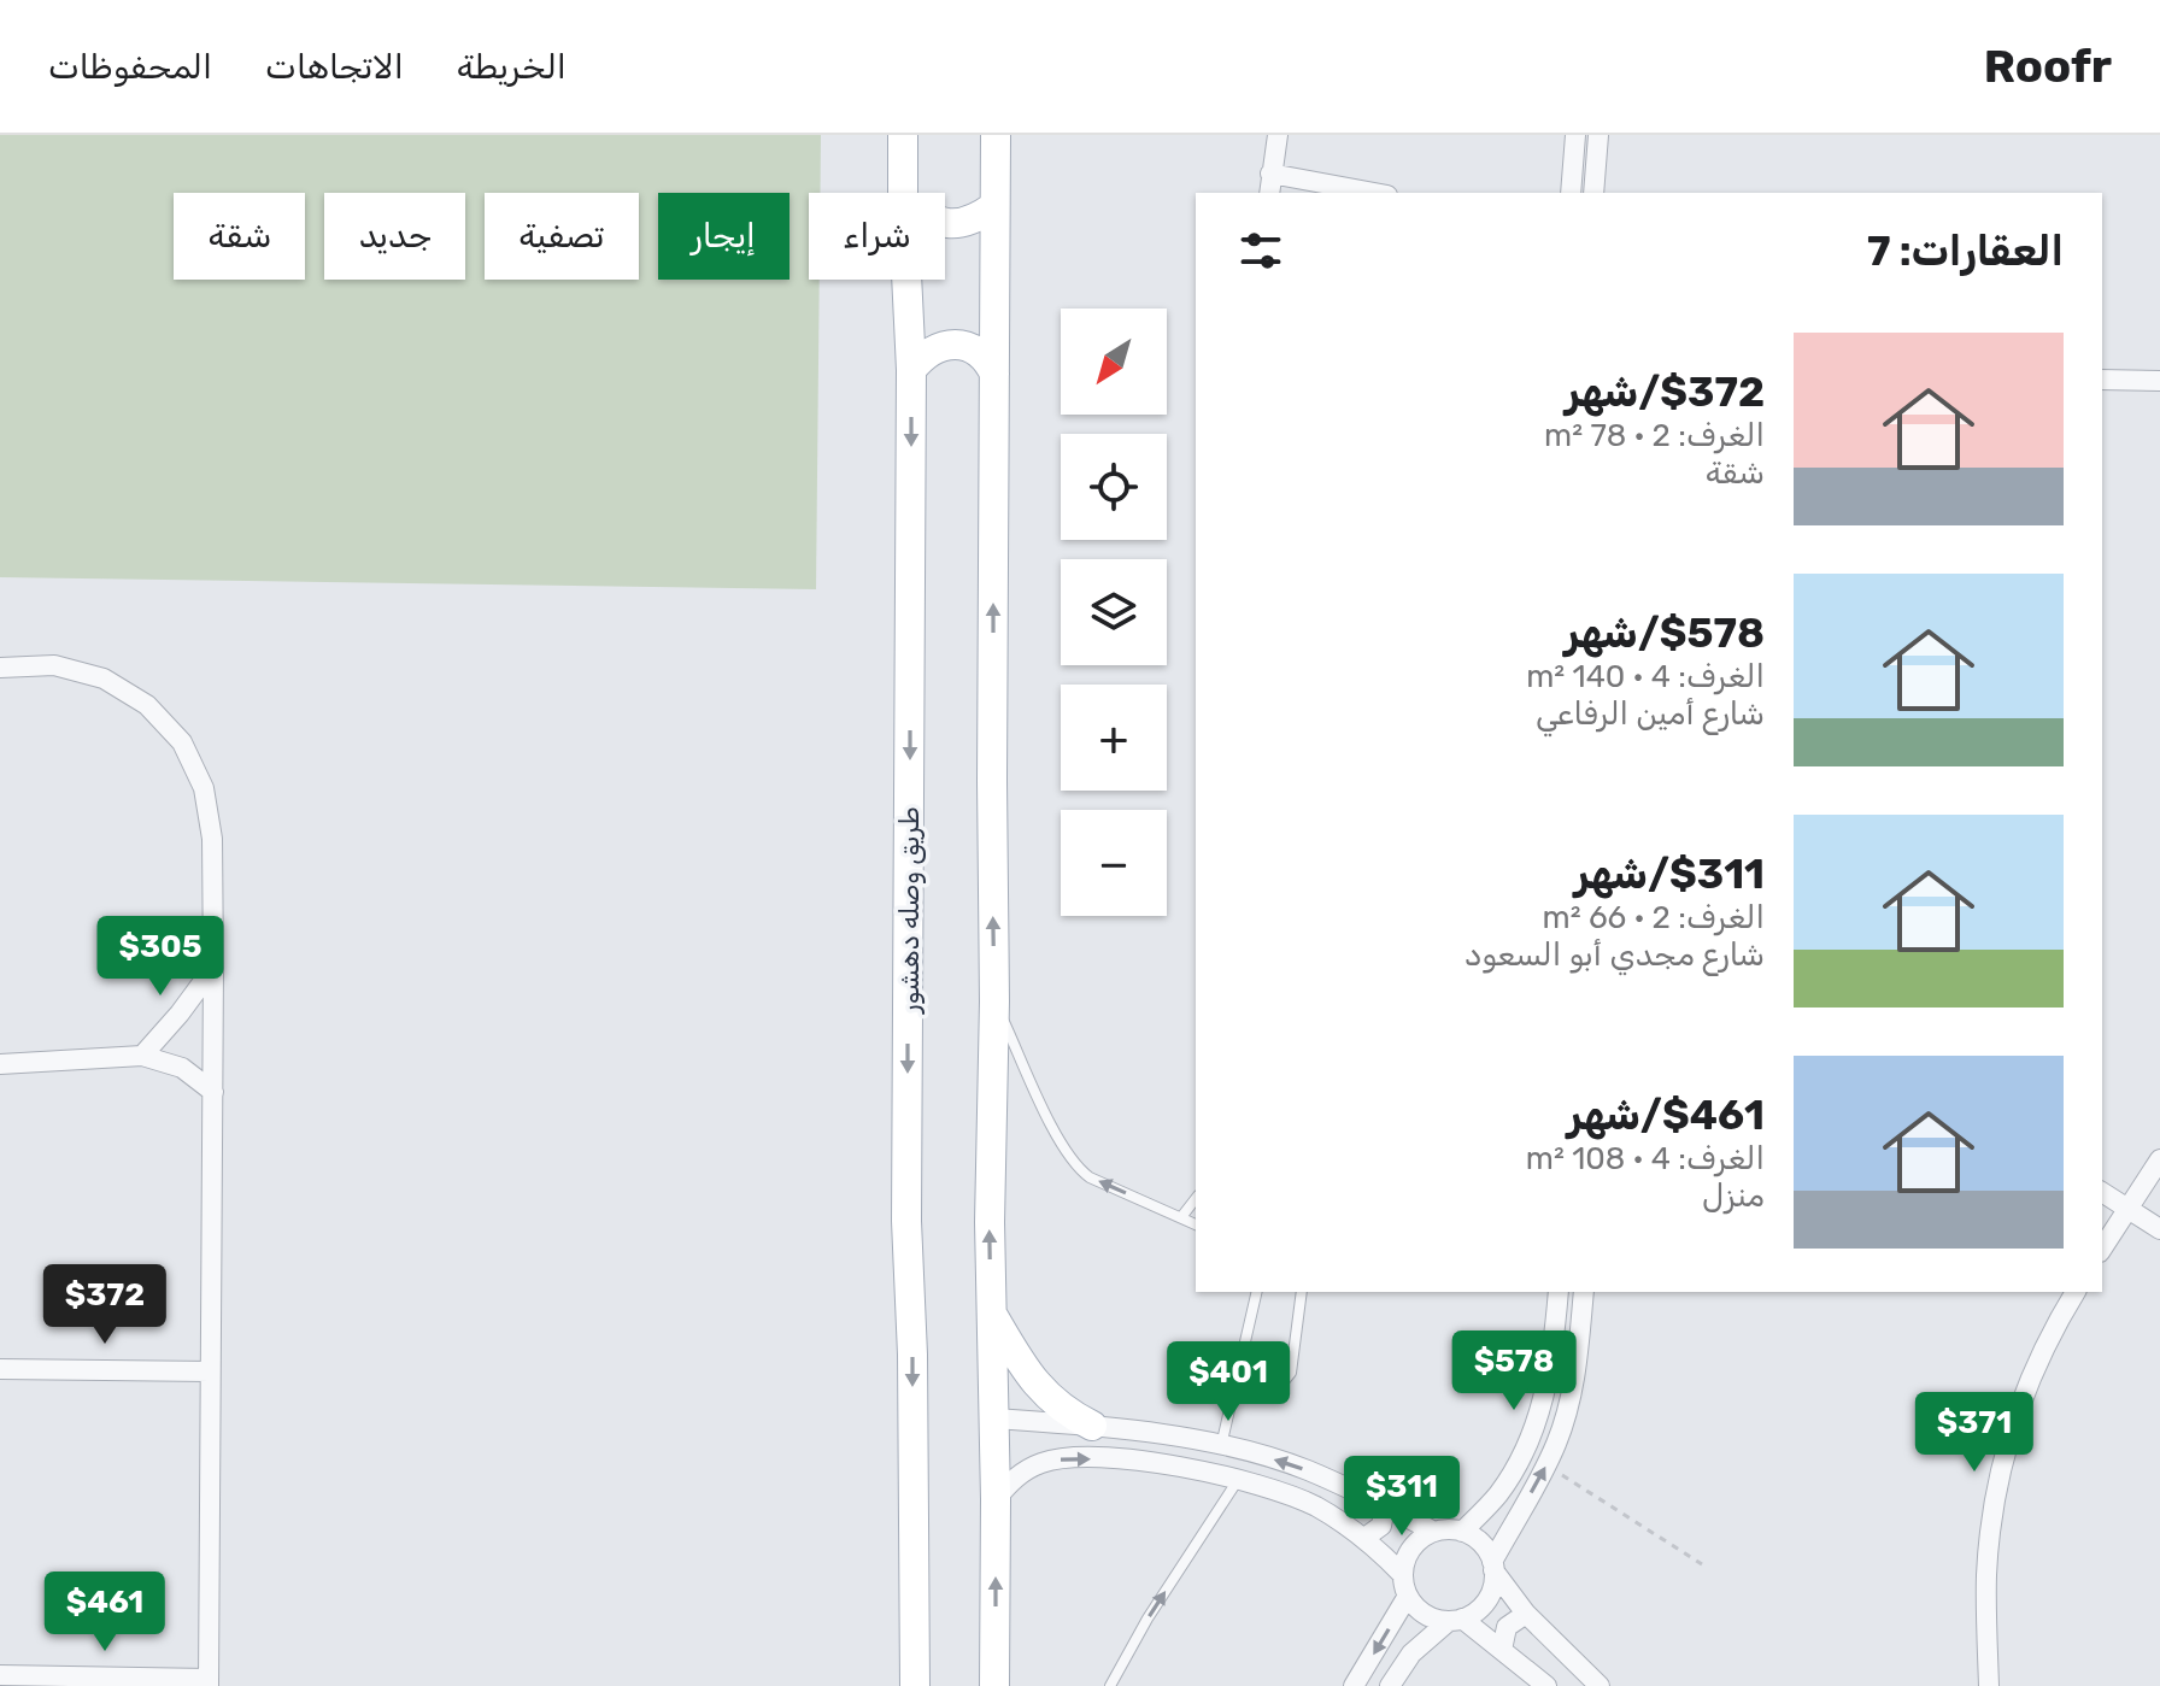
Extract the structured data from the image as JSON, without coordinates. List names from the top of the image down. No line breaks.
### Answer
{"streets":{"main road":["طريق وصله دهشور"]},"north":"bottom left","page":{"header":"Roofr","nav":["الخريطة","الاتجاهات","المحفوظات"],"chip":["شراء","إيجار","تصفية","جديد","شقة"],"heading":"العقارات: 7","map_buttons":["+","−"],"list":[{"name":"$372/شهر","note":"الغرف: 2 · 78 m² · شقة"},{"name":"$578/شهر","note":"الغرف: 4 · 140 m² · شارع أمين الرفاعي"},{"name":"$311/شهر","note":"الغرف: 2 · 66 m² · شارع مجدي أبو السعود"},{"name":"$461/شهر","note":"الغرف: 4 · 108 m² · منزل"}],"price":["$305","$372","$578","$401","$371","$311","$461"]}}
